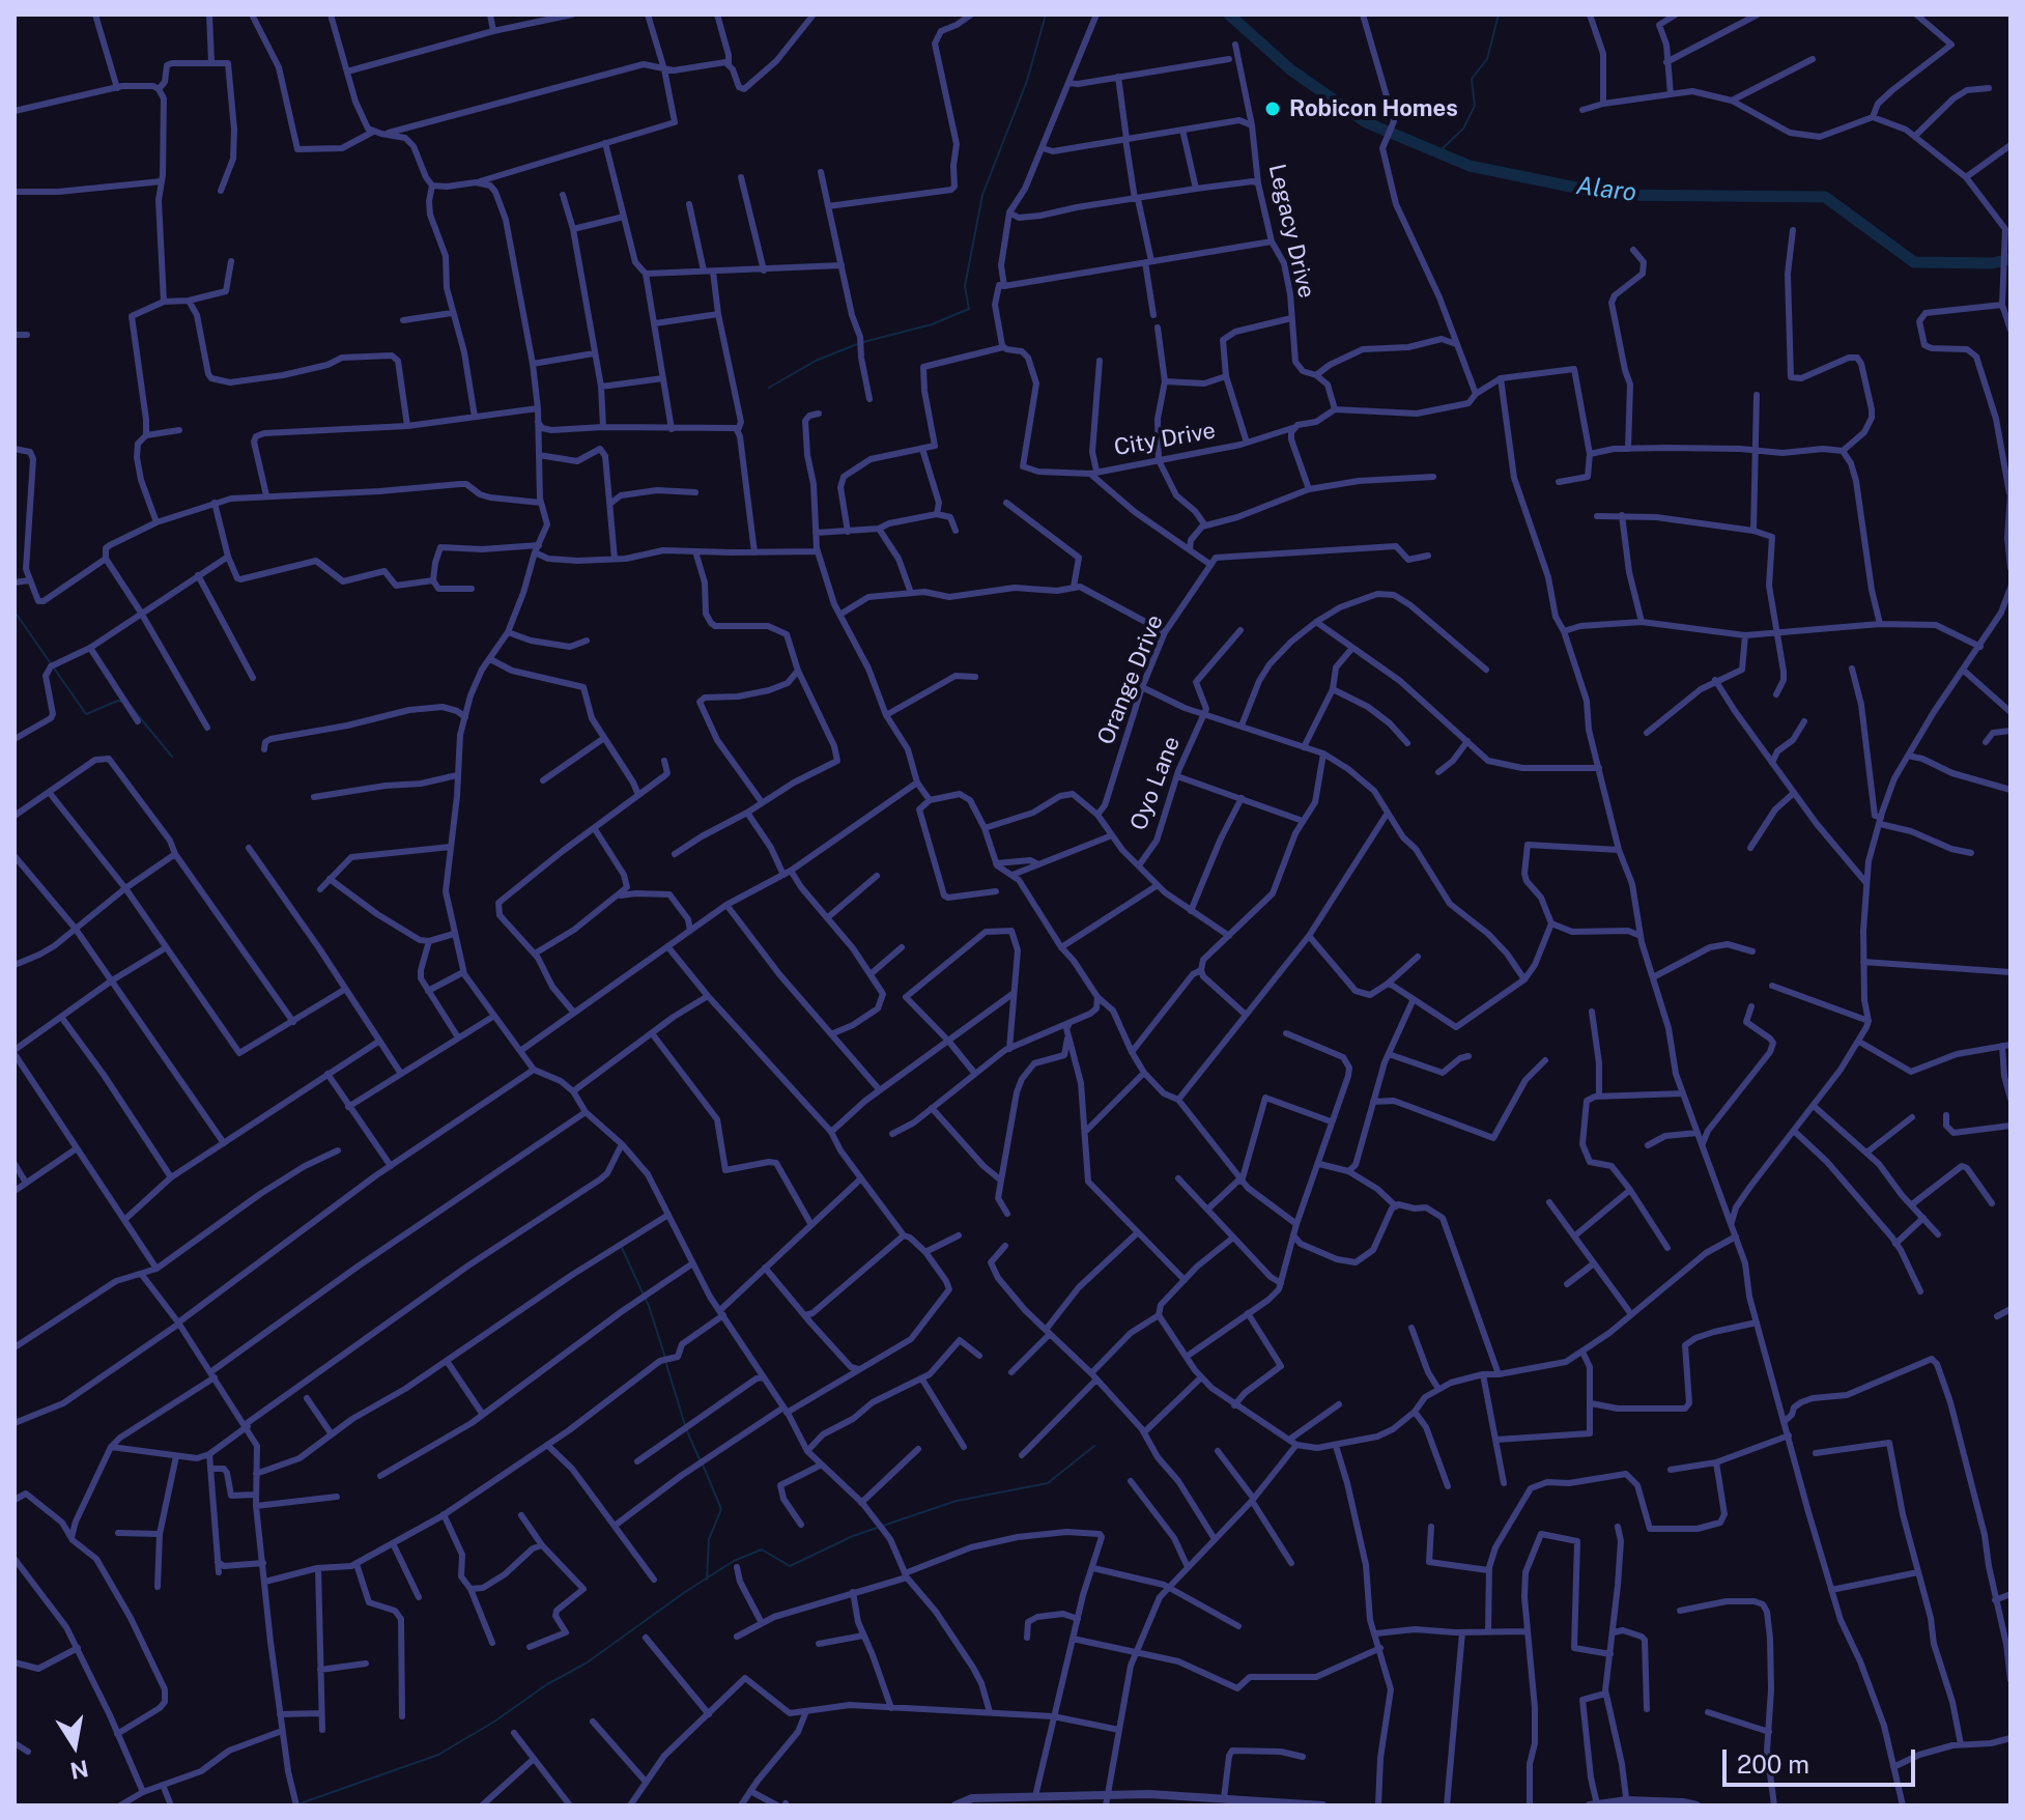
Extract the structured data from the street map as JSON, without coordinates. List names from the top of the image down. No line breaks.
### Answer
{"streets":{"street":["Legacy Drive","City Drive","Orange Drive","Oyo Lane"]},"crossings":[["Legacy Drive","City Drive"]],"water":["Alaro"],"places":["Robicon Homes"],"scale_bar":"200 m","north":"bottom"}
